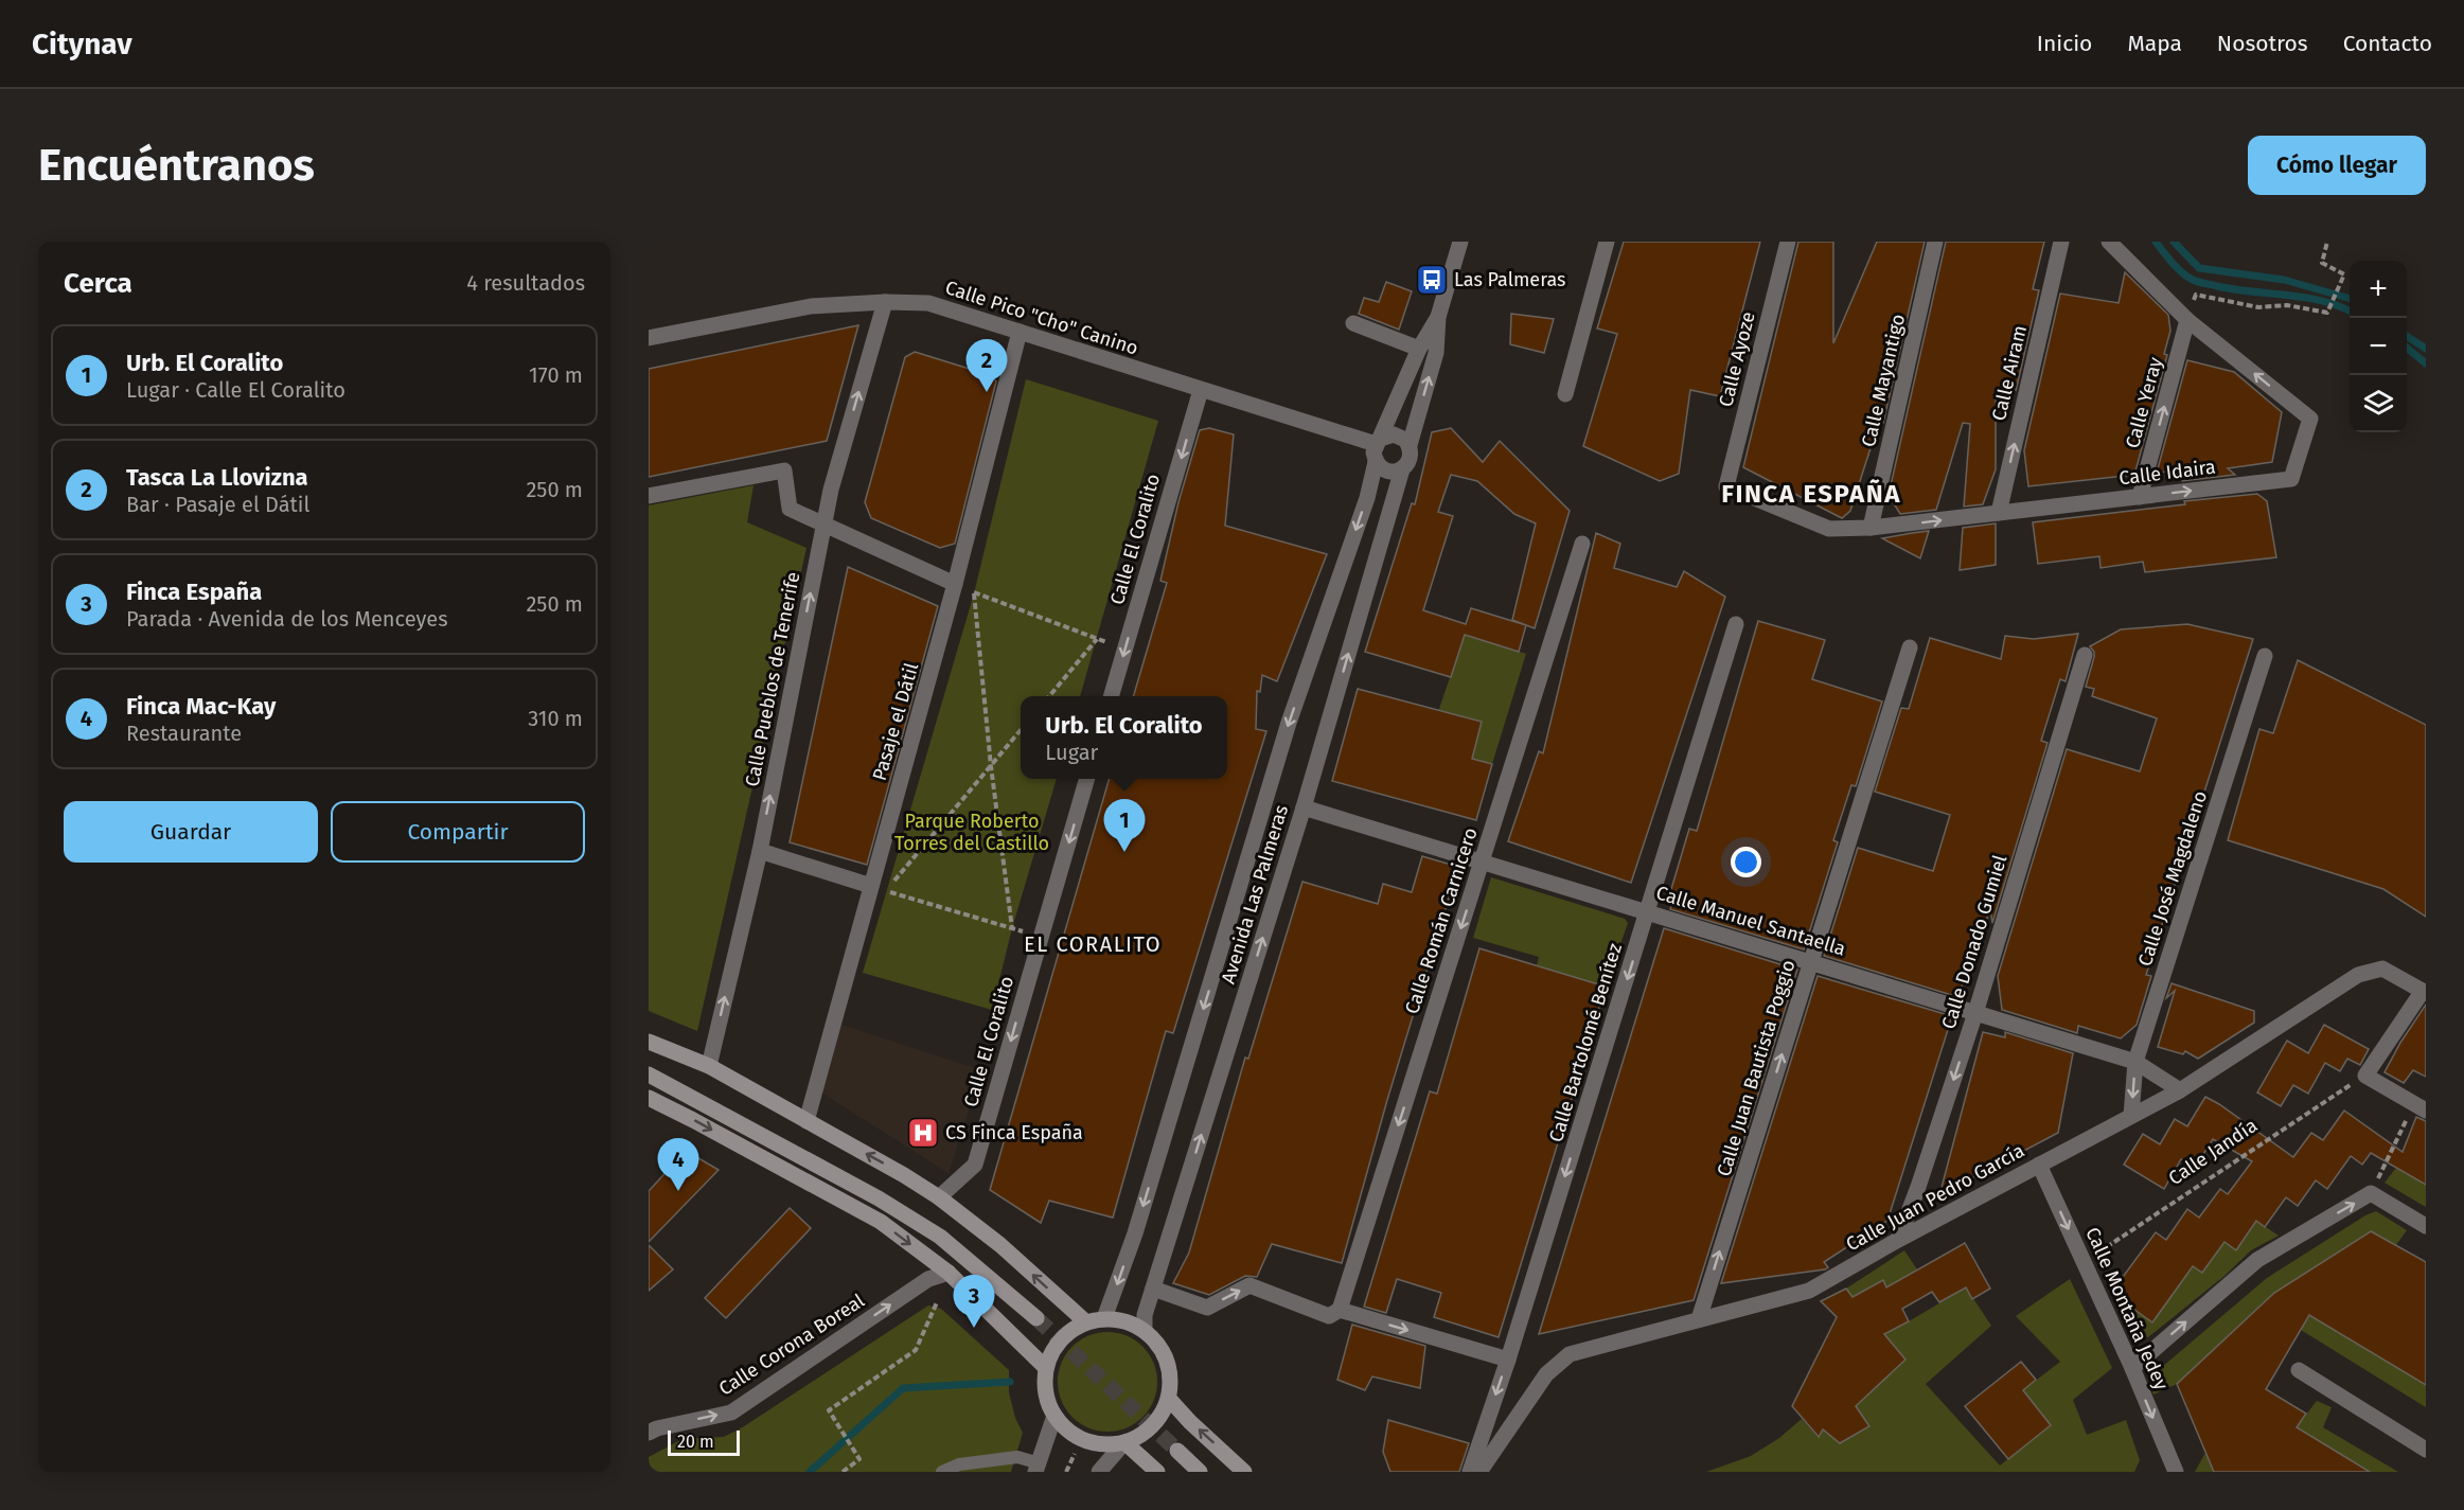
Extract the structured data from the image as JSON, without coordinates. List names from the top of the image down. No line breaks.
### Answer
{"streets":{"street":["Calle Pico \"Cho\" Canino","Calle Ayoze","Calle Airam","Calle Mayantigo","Calle Yeray","Calle Idaira","Calle El Coralito","Calle Pueblos de Tenerife","Pasaje el Dátil","Calle José Magdaleno","Avenida Las Palmeras","Calle Román Carnicero","Calle Manuel Santaella","Calle Donado Gumiel","Calle Bartolomé Benítez","Calle Juan Bautista Poggio","Calle Juan Pedro García","Calle Montaña Jedey","Calle Corona Boreal"],"path":["Calle Jandía"]},"crossings":[["Calle Pico \"Cho\" Canino","Calle El Coralito"],["Calle Pico \"Cho\" Canino","Calle Pueblos de Tenerife"],["Calle Pico \"Cho\" Canino","Pasaje el Dátil"],["Calle Pico \"Cho\" Canino","Avenida Las Palmeras"],["Calle Ayoze","Calle Idaira"],["Calle Airam","Calle Idaira"],["Calle Mayantigo","Calle Idaira"],["Calle Yeray","Calle Idaira"],["Calle José Magdaleno","Calle Manuel Santaella"],["Calle José Magdaleno","Calle Juan Pedro García"],["Avenida Las Palmeras","Calle Manuel Santaella"],["Calle Román Carnicero","Calle Manuel Santaella"],["Calle Manuel Santaella","Calle Donado Gumiel"],["Calle Manuel Santaella","Calle Bartolomé Benítez"],["Calle Manuel Santaella","Calle Juan Bautista Poggio"],["Calle Manuel Santaella","Calle Juan Pedro García"],["Calle Donado Gumiel","Calle Juan Pedro García"],["Calle Juan Bautista Poggio","Calle Juan Pedro García"],["Calle Jandía","Calle Montaña Jedey"],["Calle Juan Pedro García","Calle Montaña Jedey"]],"one_way":["Calle Airam","Calle Yeray","Calle El Coralito","Calle Pueblos de Tenerife","Calle Román Carnicero","Calle Donado Gumiel","Calle Bartolomé Benítez","Calle Juan Bautista Poggio","Calle Montaña Jedey","Calle Corona Boreal"],"districts":["FINCA ESPAÑA","EL CORALITO"],"parks":["Parque Roberto Torres del Castillo"],"places":{"bus stop":["Las Palmeras"],"hospital":["CS Finca España"]},"scale_bar":"20 m","page":{"header":"Citynav","nav":["Inicio","Mapa","Nosotros","Contacto"],"buttons":["Cómo llegar",["Guardar","Compartir"]],"title":"Encuéntranos","heading":["Cerca","4 resultados"],"map_buttons":["+","−"],"list":[{"mark":"1","name":"Urb. El Coralito","note":"Lugar · Calle El Coralito","value":"170 m"},{"mark":"2","name":"Tasca La Llovizna","note":"Bar · Pasaje el Dátil","value":"250 m"},{"mark":"3","name":"Finca España","note":"Parada · Avenida de los Menceyes","value":"250 m"},{"mark":"4","name":"Finca Mac-Kay","note":"Restaurante","value":"310 m"}],"pins":["2","1","4","3"],"popup":["Urb. El Coralito","Lugar"],"scale":"20 m"}}
